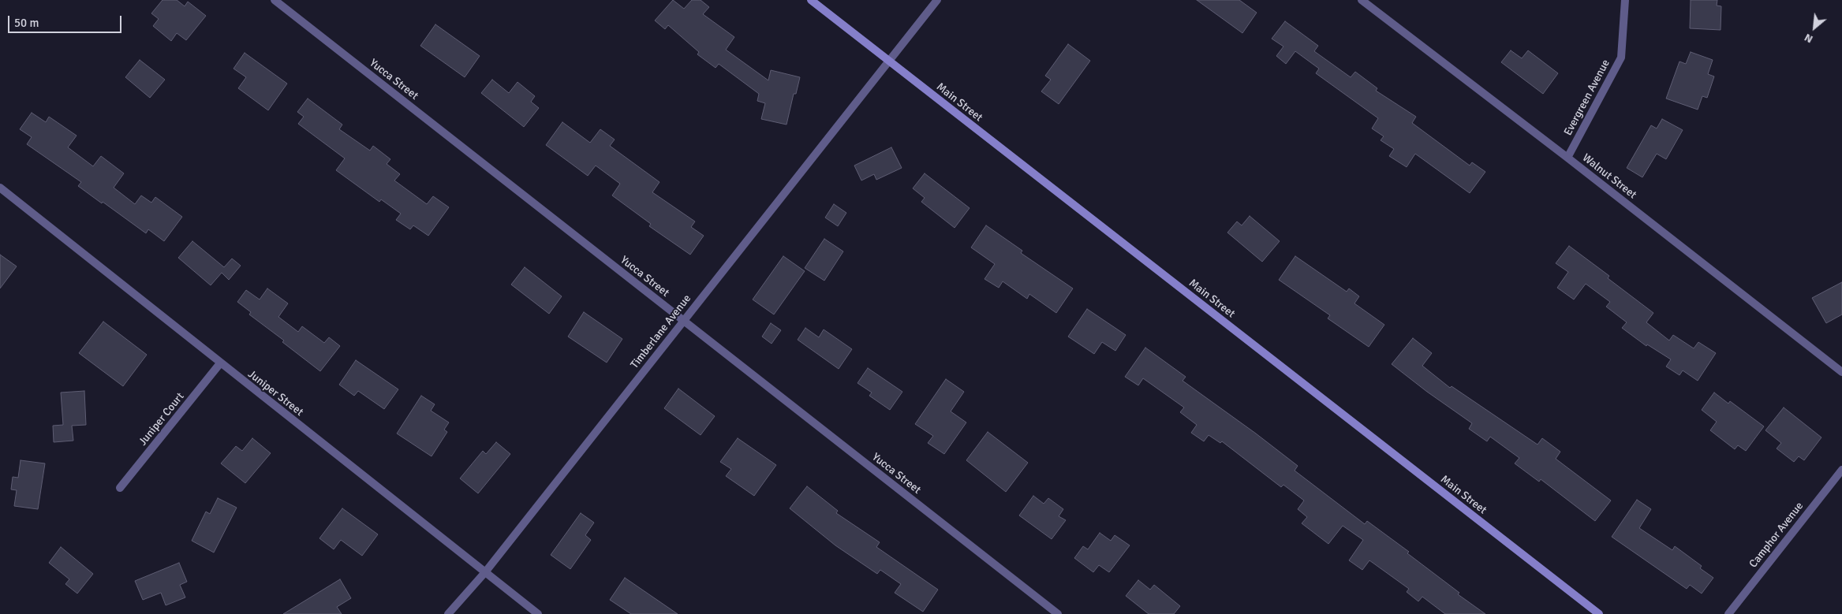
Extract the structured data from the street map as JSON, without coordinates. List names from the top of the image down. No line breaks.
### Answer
{"streets":{"main road":["Main Street"],"street":["Yucca Street","Evergreen Avenue","Walnut Street","Timberlane Avenue","Juniper Street","Juniper Court","Camphor Avenue"]},"crossings":[["Yucca Street","Timberlane Avenue"],["Evergreen Avenue","Walnut Street"],["Main Street","Timberlane Avenue"],["Timberlane Avenue","Juniper Street"],["Juniper Street","Juniper Court"]],"scale_bar":"50 m","north":"bottom left"}
